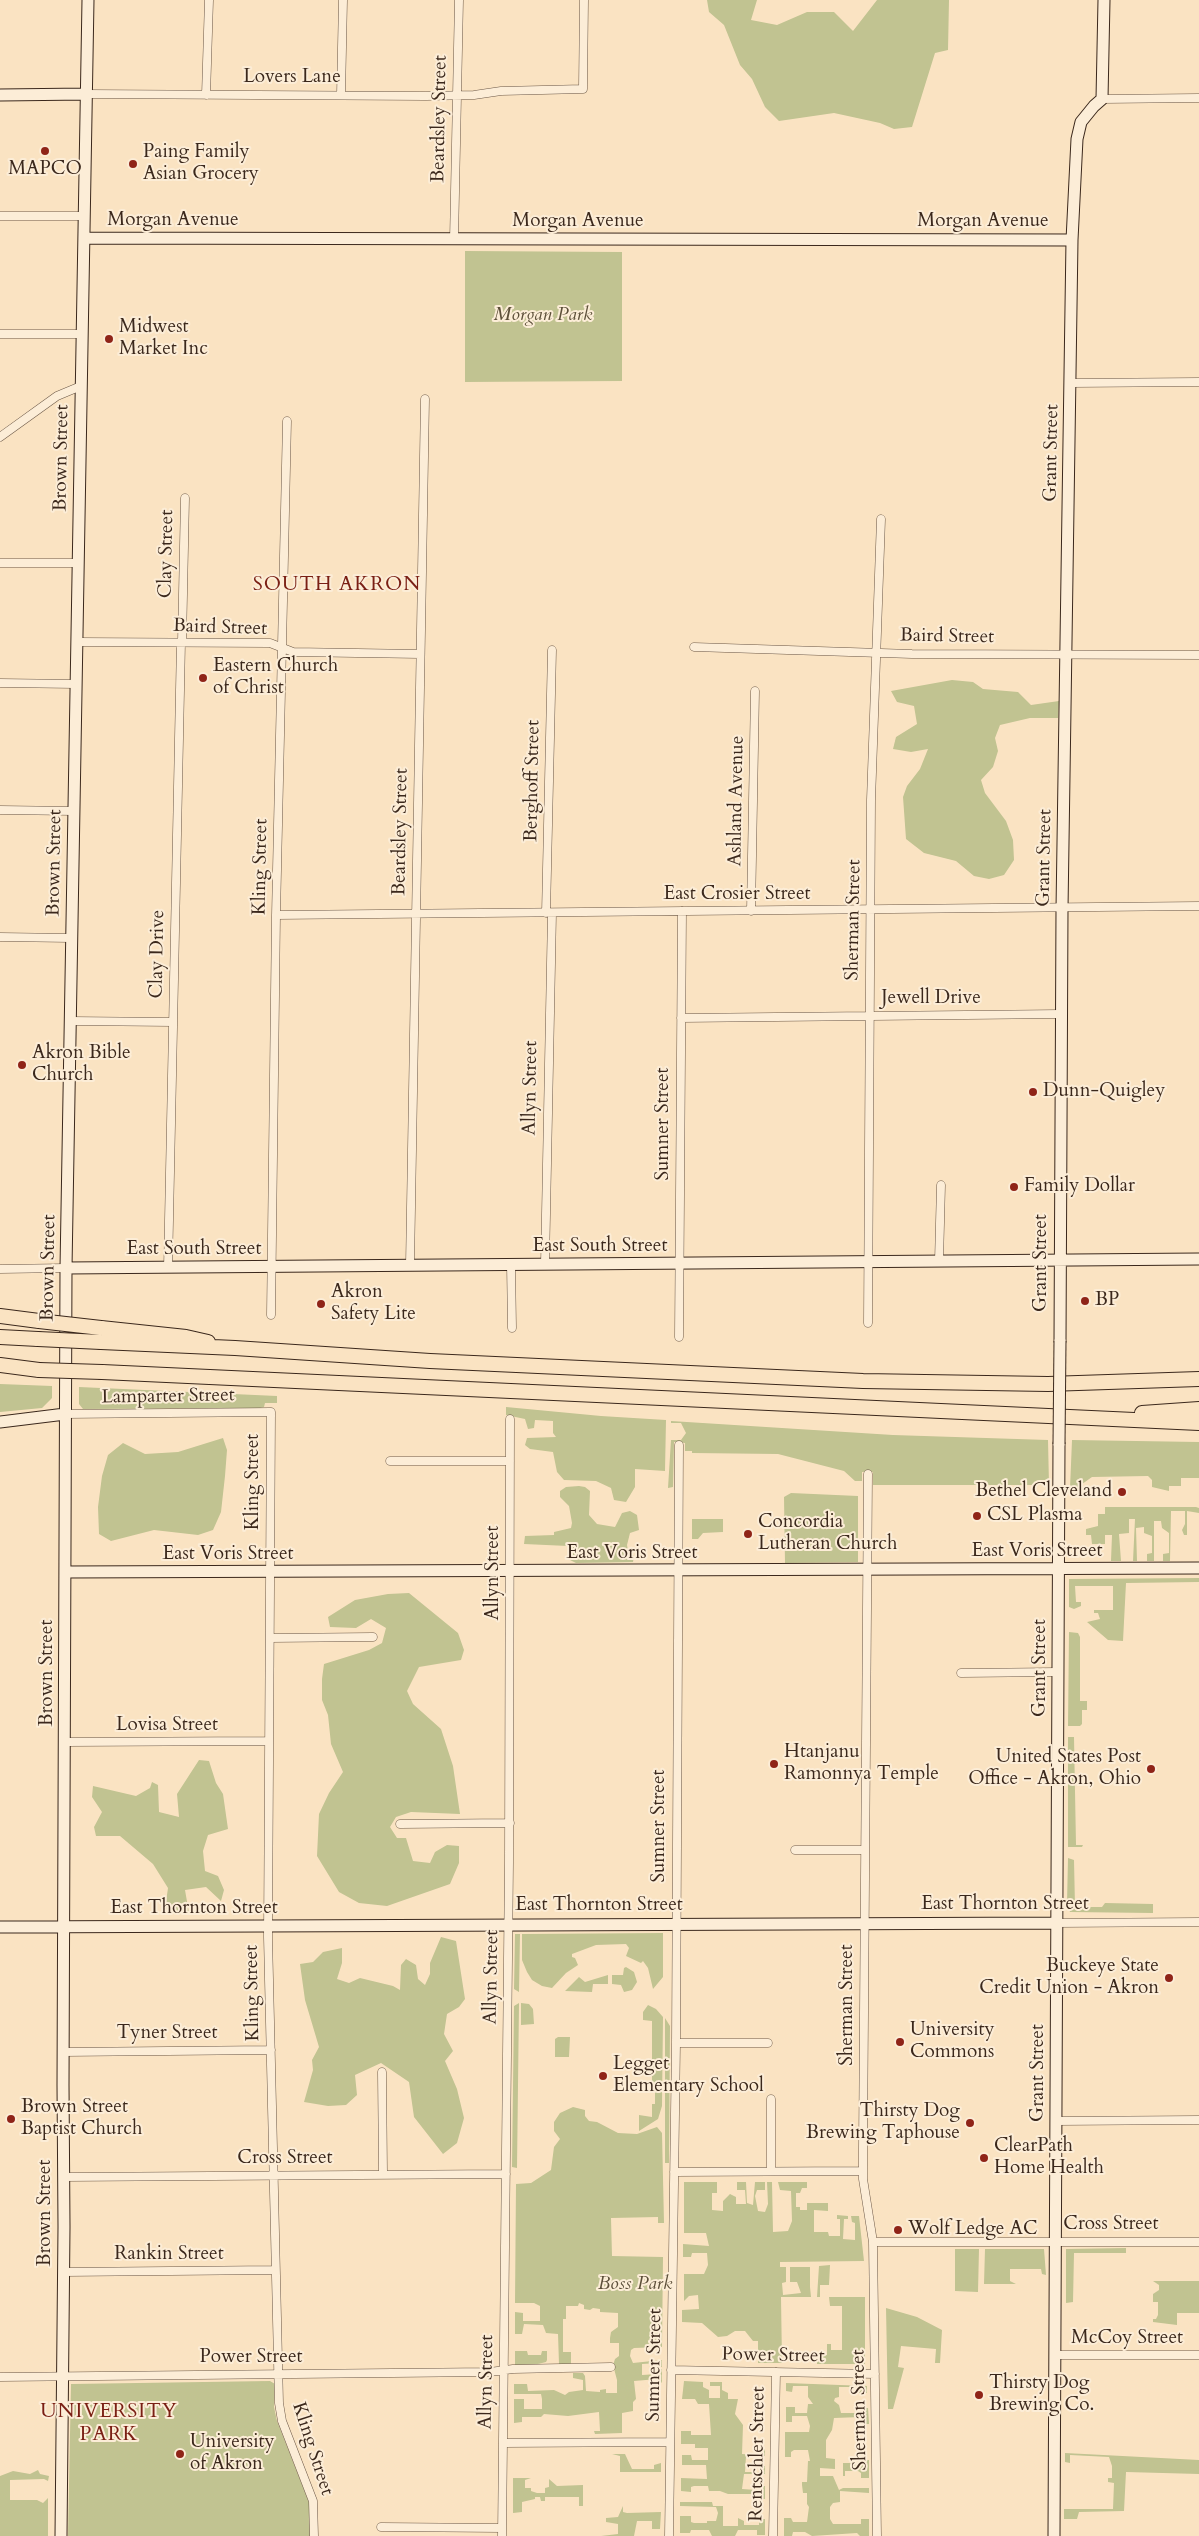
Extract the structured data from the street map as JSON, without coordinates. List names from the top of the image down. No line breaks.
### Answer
{"streets":{"main road":["Lovers Lane","Morgan Avenue","Grant Street","Brown Street","East South Street","East Voris Street","East Thornton Street"],"street":["Beardsley Street","Clay Street","Baird Street","Berghoff Street","Ashland Avenue","Kling Street","East Crosier Street","Sherman Street","Clay Drive","Jewell Drive","Allyn Street","Sumner Street","Lamparter Street","Lovisa Street","Tyner Street","Cross Street","Rankin Street","McCoy Street","Power Street","Rentschler Street"]},"crossings":[["Lovers Lane","Beardsley Street"],["Lovers Lane","Brown Street"],["Beardsley Street","Morgan Avenue"],["Beardsley Street","Baird Street"],["Beardsley Street","East Crosier Street"],["Beardsley Street","East South Street"],["Morgan Avenue","Grant Street"],["Morgan Avenue","Brown Street"],["Grant Street","Baird Street"],["Grant Street","East Crosier Street"],["Grant Street","Jewell Drive"],["Grant Street","East South Street"],["Grant Street","East Voris Street"],["Grant Street","East Thornton Street"],["Grant Street","Cross Street"],["Grant Street","McCoy Street"],["Brown Street","Baird Street"],["Brown Street","East South Street"],["Brown Street","Lamparter Street"],["Brown Street","East Voris Street"],["Brown Street","Lovisa Street"],["Brown Street","East Thornton Street"],["Brown Street","Tyner Street"],["Brown Street","Cross Street"],["Brown Street","Rankin Street"],["Brown Street","Power Street"],["Clay Street","Baird Street"],["Clay Street","Clay Drive"],["Baird Street","Kling Street"],["Baird Street","Sherman Street"],["Baird Street","Clay Drive"],["Berghoff Street","East Crosier Street"],["Berghoff Street","Allyn Street"],["Ashland Avenue","East Crosier Street"],["Kling Street","East Crosier Street"],["Kling Street","East South Street"],["Kling Street","Lamparter Street"],["Kling Street","East Voris Street"],["Kling Street","Lovisa Street"],["Kling Street","East Thornton Street"],["Kling Street","Tyner Street"],["Kling Street","Cross Street"],["Kling Street","Rankin Street"],["Kling Street","Power Street"],["East Crosier Street","Sherman Street"],["East Crosier Street","Allyn Street"],["East Crosier Street","Sumner Street"],["Sherman Street","Jewell Drive"],["Sherman Street","East South Street"],["Sherman Street","East Voris Street"],["Sherman Street","East Thornton Street"],["Sherman Street","Cross Street"],["Sherman Street","Power Street"],["Clay Drive","East South Street"],["Jewell Drive","Sumner Street"],["Allyn Street","East South Street"],["Allyn Street","East Voris Street"],["Allyn Street","East Thornton Street"],["Allyn Street","Cross Street"],["Allyn Street","Power Street"],["Sumner Street","East South Street"],["Sumner Street","East Voris Street"],["Sumner Street","East Thornton Street"],["Sumner Street","Power Street"],["Power Street","Rentschler Street"]],"districts":["SOUTH AKRON","UNIVERSITY PARK"],"parks":["Morgan Park","Boss Park"],"places":["MAPCO","Paing Family Asian Grocery","Midwest Market Inc","Eastern Church of Christ","Akron Bible Church","Dunn-Quigley","Family Dollar","BP","Akron Safety Lite","Bethel Cleveland","CSL Plasma","Concordia Lutheran Church","Htanjanu Ramonnya Temple","United States Post Office - Akron, Ohio","Buckeye State Credit Union - Akron","University Commons","Legget Elementary School","Brown Street Baptist Church","Thirsty Dog Brewing Taphouse","ClearPath Home Health","Wolf Ledge AC","Thirsty Dog Brewing Co.","University of Akron"]}
